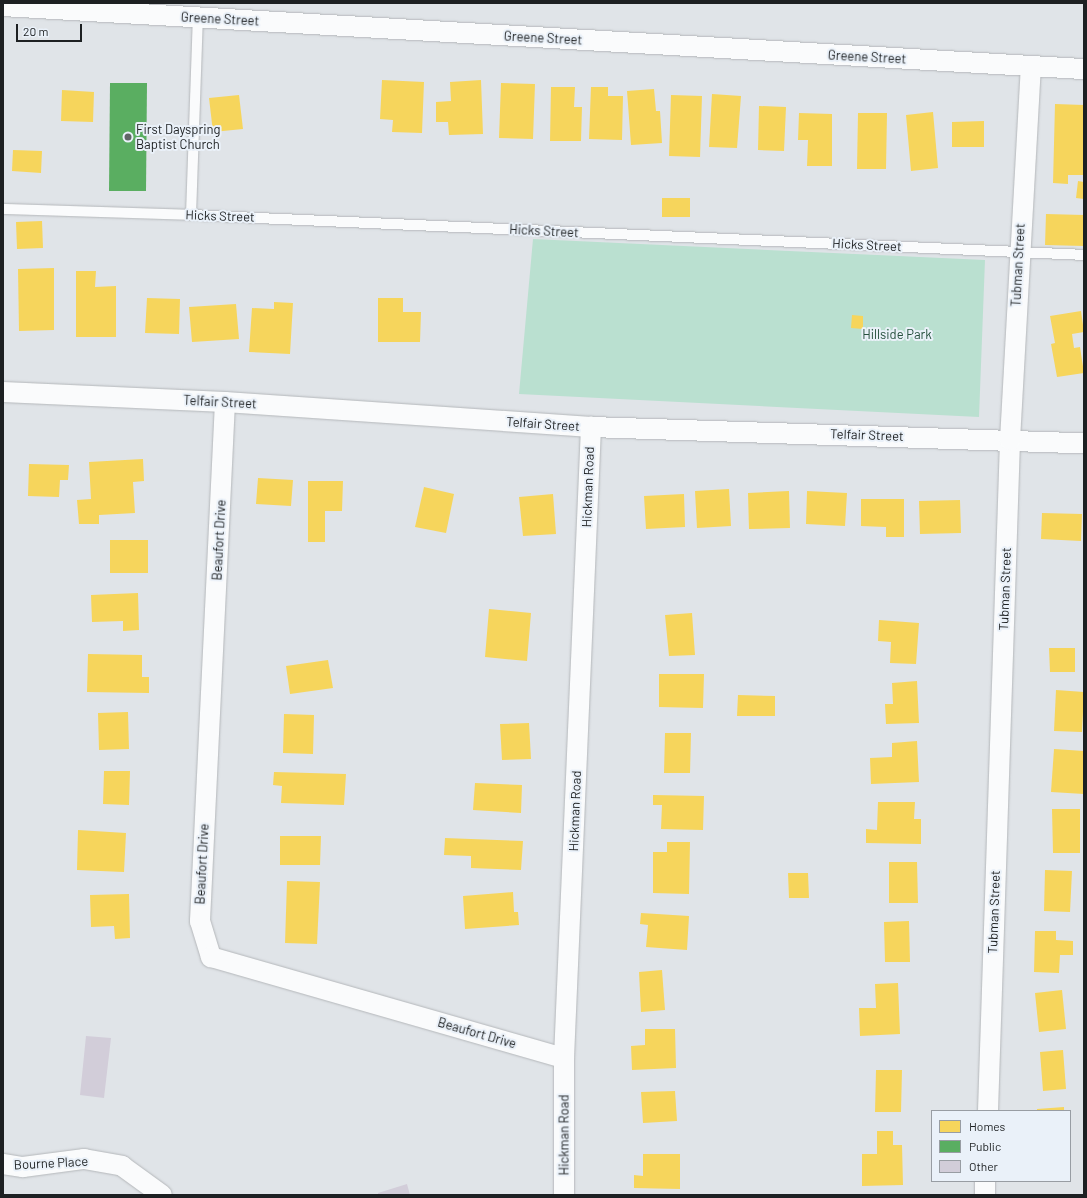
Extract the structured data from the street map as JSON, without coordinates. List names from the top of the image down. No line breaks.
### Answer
{"streets":{"street":["Greene Street","Tubman Street","Telfair Street","Hickman Road","Beaufort Drive","Bourne Place"],"lane":["Hicks Street"]},"crossings":[["Greene Street","Tubman Street"],["Hicks Street","Tubman Street"],["Tubman Street","Telfair Street"],["Telfair Street","Hickman Road"],["Telfair Street","Beaufort Drive"],["Hickman Road","Beaufort Drive"]],"parks":["Hillside Park"],"places":["First Dayspring Baptist Church"],"legend":["Homes","Public","Other"],"scale_bar":"20 m"}
